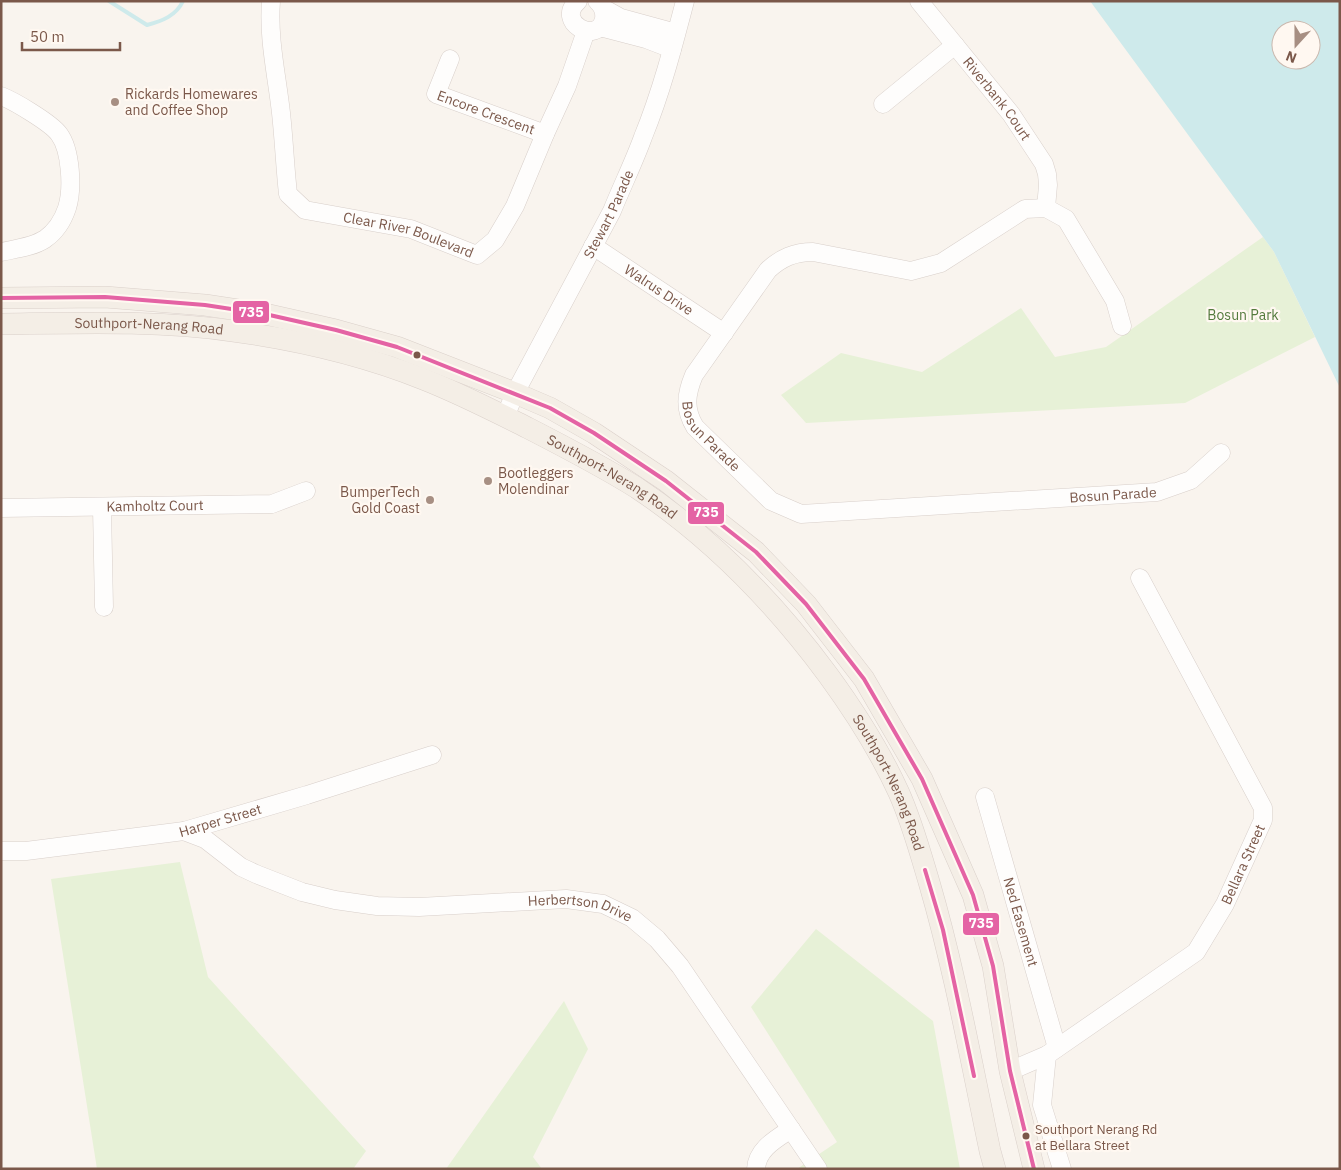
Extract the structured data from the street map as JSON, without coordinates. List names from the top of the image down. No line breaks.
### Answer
{"streets":{"main road":["Southport-Nerang Road"],"street":["Riverbank Court","Encore Crescent","Stewart Parade","Clear River Boulevard","Walrus Drive","Bosun Parade","Kamholtz Court","Harper Street","Bellara Street","Herbertson Drive","Ned Easement"]},"crossings":[["Riverbank Court","Bosun Parade"],["Encore Crescent","Clear River Boulevard"],["Stewart Parade","Walrus Drive"],["Stewart Parade","Southport-Nerang Road"],["Walrus Drive","Bosun Parade"],["Southport-Nerang Road","Bellara Street"],["Harper Street","Herbertson Drive"],["Bellara Street","Ned Easement"]],"parks":["Bosun Park"],"places":["Rickards Homewares and Coffee Shop","Bootleggers Molendinar","BumperTech Gold Coast","Southport Nerang Rd at Bellara Street"],"lines":["transit line 735"],"scale_bar":"50 m","north":"bottom"}
